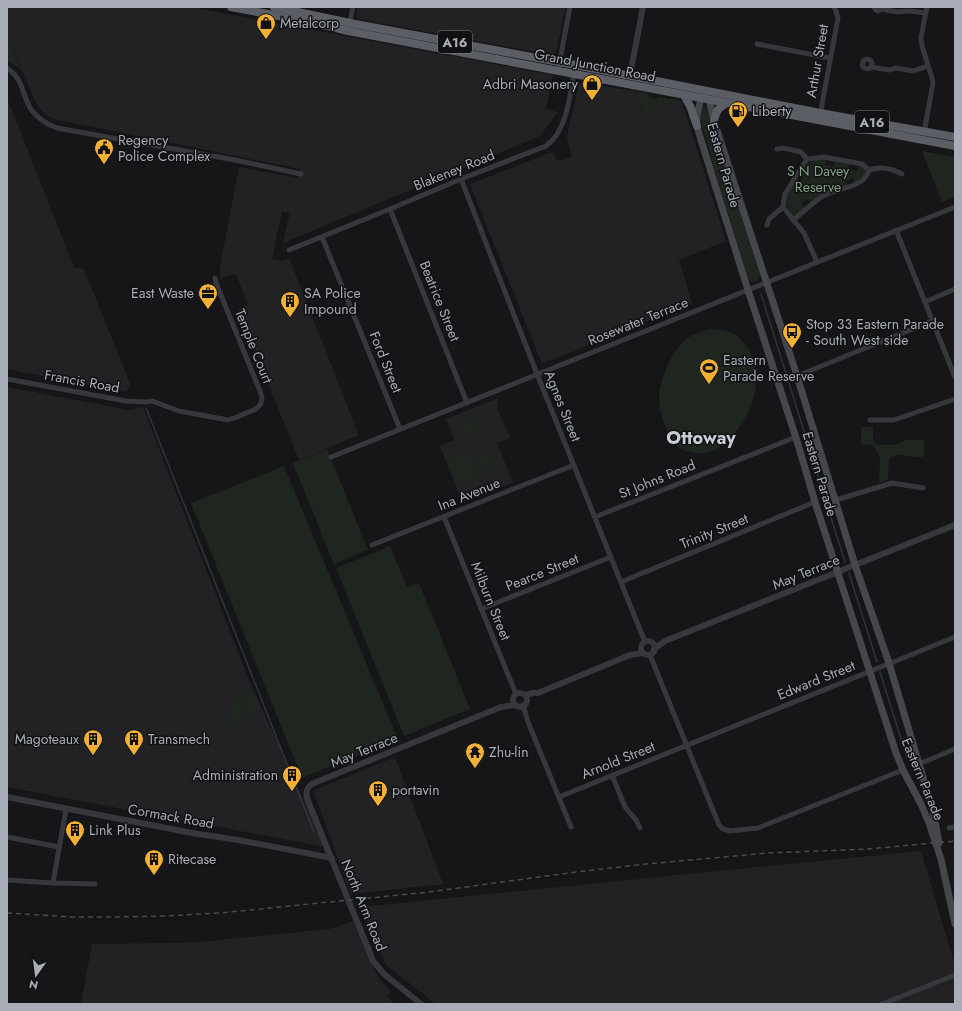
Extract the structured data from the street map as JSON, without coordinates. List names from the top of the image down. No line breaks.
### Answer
{"streets":{"highway":["A16","Grand Junction Road"],"main road":["Eastern Parade"],"street":["Arthur Street","Blakeney Road","Beatrice Street","Rosewater Terrace","Temple Court","Ford Street","Francis Road","Agnes Street","St Johns Road","Ina Avenue","Trinity Street","Pearce Street","May Terrace","Milburn Street","Edward Street","Arnold Street","Cormack Road","North Arm Road"]},"crossings":[["Arthur Street","Grand Junction Road"],["Grand Junction Road","Eastern Parade"],["Grand Junction Road","Blakeney Road"],["Eastern Parade","Rosewater Terrace"],["Eastern Parade","St Johns Road"],["Eastern Parade","Trinity Street"],["Eastern Parade","May Terrace"],["Eastern Parade","Edward Street"],["Blakeney Road","Beatrice Street"],["Blakeney Road","Ford Street"],["Blakeney Road","Agnes Street"],["Beatrice Street","Rosewater Terrace"],["Rosewater Terrace","Ford Street"],["Rosewater Terrace","Agnes Street"],["Temple Court","Francis Road"],["Agnes Street","St Johns Road"],["Agnes Street","Ina Avenue"],["Agnes Street","Trinity Street"],["Agnes Street","Pearce Street"],["Agnes Street","May Terrace"],["Ina Avenue","Milburn Street"],["Pearce Street","Milburn Street"],["May Terrace","Milburn Street"],["May Terrace","Cormack Road"],["May Terrace","North Arm Road"],["Edward Street","Arnold Street"],["Cormack Road","North Arm Road"]],"districts":["Ottoway"],"parks":["S N Davey Reserve"],"places":{"shop":["Metalcorp","Adbri Masonery"],"fuel station":["Liberty"],"public building":["Regency Police Complex"],"office":["East Waste"],"building":["SA Police Impound","Magoteaux","Transmech","Administration","portavin","Link Plus","Ritecase"],"bus stop":["Stop 33 Eastern Parade - South West side"],"sports":["Eastern Parade Reserve"],"temple":["Zhu-lin"]},"north":"bottom"}
